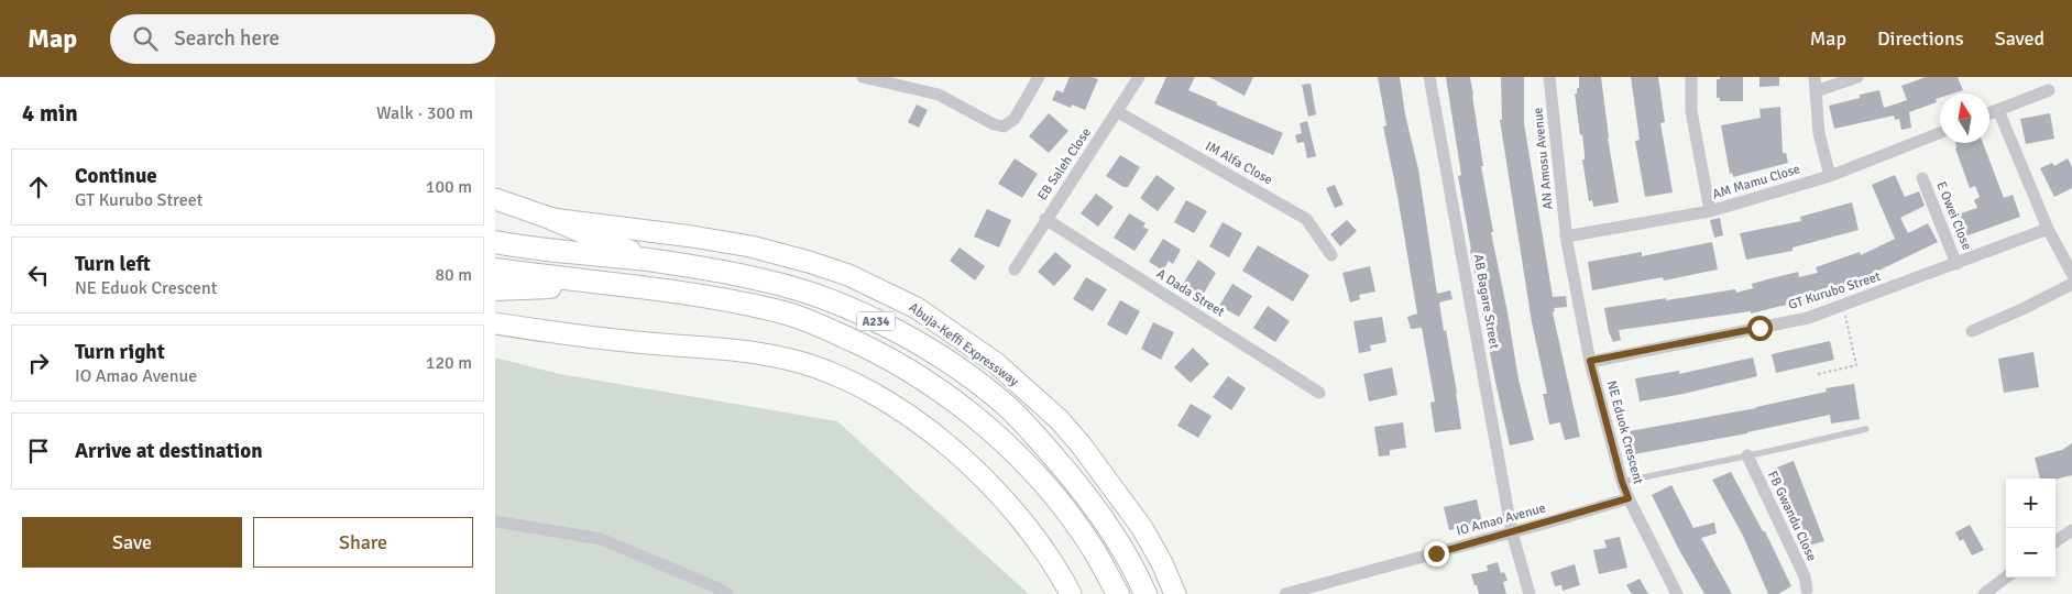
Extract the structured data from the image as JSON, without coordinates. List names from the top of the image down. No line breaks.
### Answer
{"streets":{"highway":["A234","Abuja-Keffi Expressway"],"street":["AN Amosu Avenue","IM Alfa Close","EB Saleh Close","AM Mamu Close","E Owei Close","GT Kurubo Street","A Dada Street","AB Bagare Street","NE Eduok Crescent","FB Gwandu Close","IO Amao Avenue"]},"crossings":[["AN Amosu Avenue","AM Mamu Close"],["AN Amosu Avenue","NE Eduok Crescent"],["IM Alfa Close","EB Saleh Close"],["EB Saleh Close","A Dada Street"],["AM Mamu Close","NE Eduok Crescent"],["E Owei Close","GT Kurubo Street"],["GT Kurubo Street","NE Eduok Crescent"],["AB Bagare Street","IO Amao Avenue"],["NE Eduok Crescent","IO Amao Avenue"]],"north":"top","page":{"header":"Map","search":"Search here","nav":["Map","Directions","Saved"],"heading":["4 min","Walk · 300 m"],"list":[["Continue","GT Kurubo Street","100 m"],["Turn left","NE Eduok Crescent","80 m"],["Turn right","IO Amao Avenue","120 m"],"Arrive at destination"],"map_buttons":["+","−"],"buttons":["Save","Share"]}}
